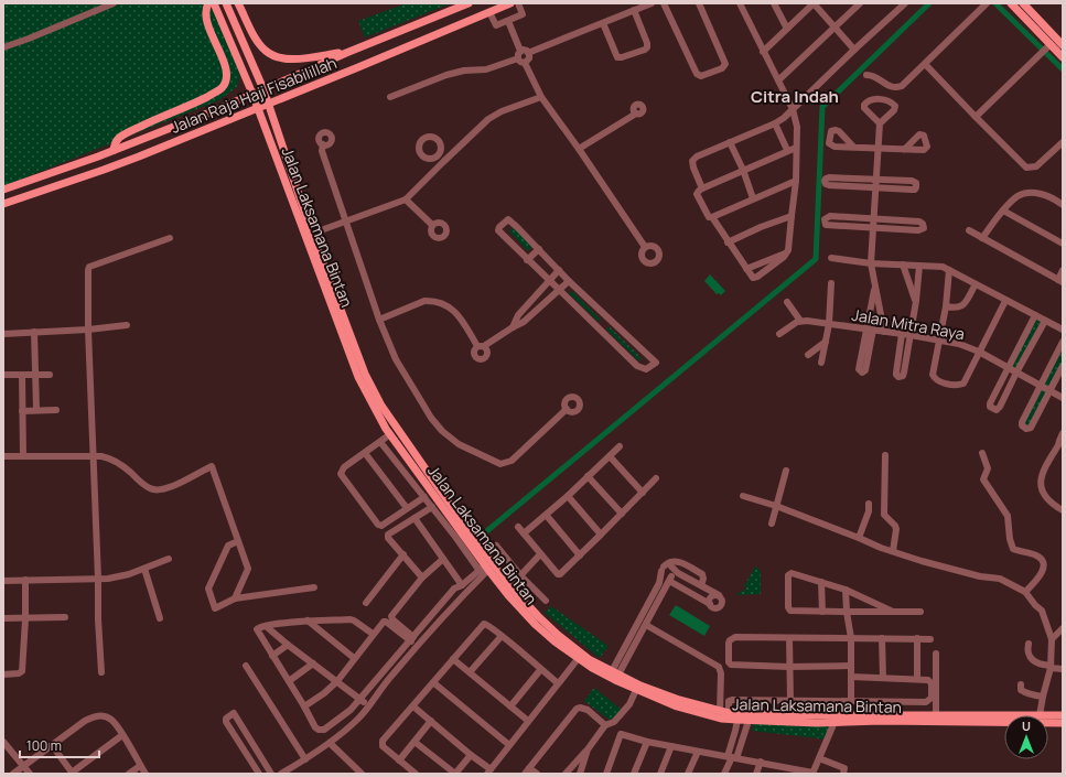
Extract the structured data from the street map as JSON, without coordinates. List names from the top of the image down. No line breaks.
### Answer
{"streets":{"main road":["Jalan Raja Haji Fisabilillah","Jalan Laksamana Bintan"],"street":["Jalan Mitra Raya"]},"crossings":[["Jalan Raja Haji Fisabilillah","Jalan Laksamana Bintan"]],"districts":["Citra Indah"],"scale_bar":"100 m","north":"top"}
